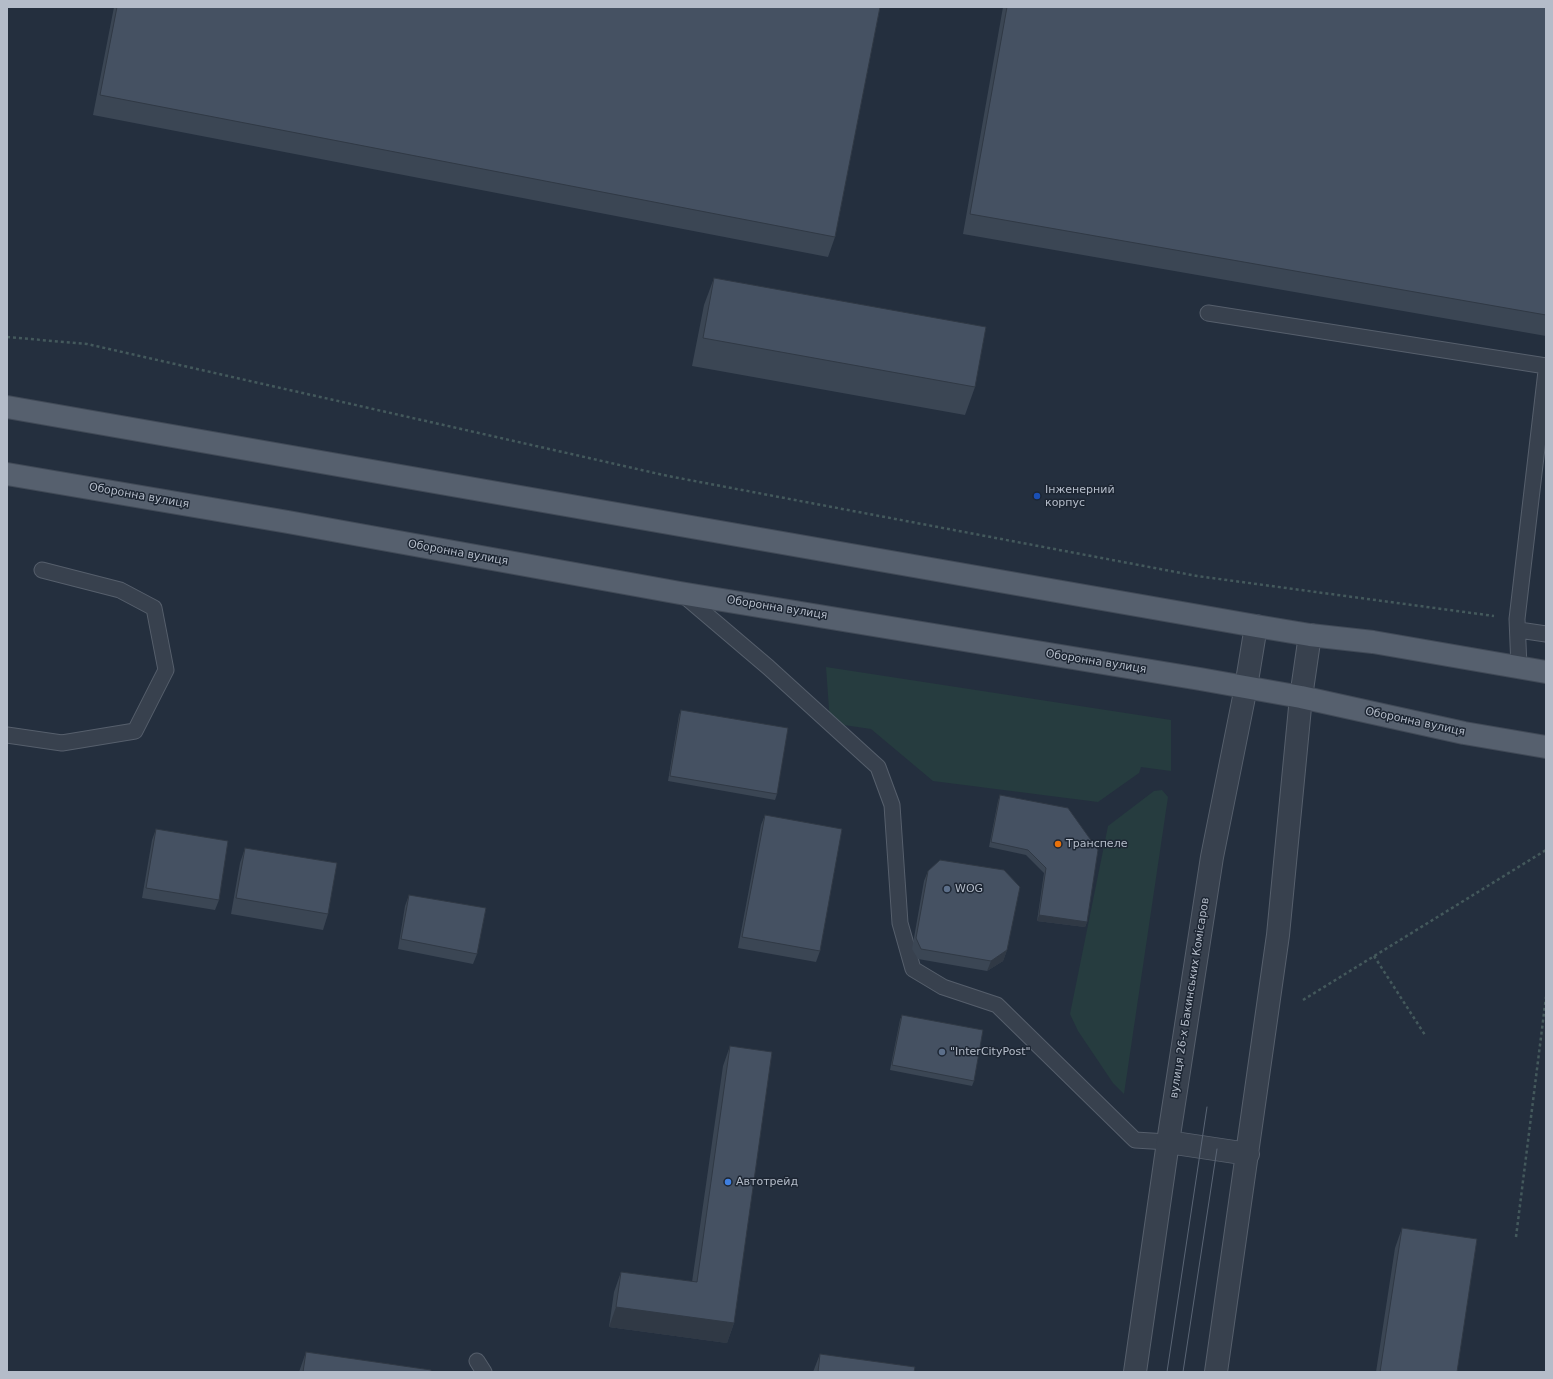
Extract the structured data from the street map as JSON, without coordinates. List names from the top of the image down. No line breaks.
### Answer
{"streets":{"main road":["Оборонна вулиця"],"street":["вулиця 26-х Бакинських Комісаров"]},"crossings":[["Оборонна вулиця","вулиця 26-х Бакинських Комісаров"]],"places":["Інженерний корпус","Транспеле","WOG","\"InterCityPost\"","Автотрейд"]}
